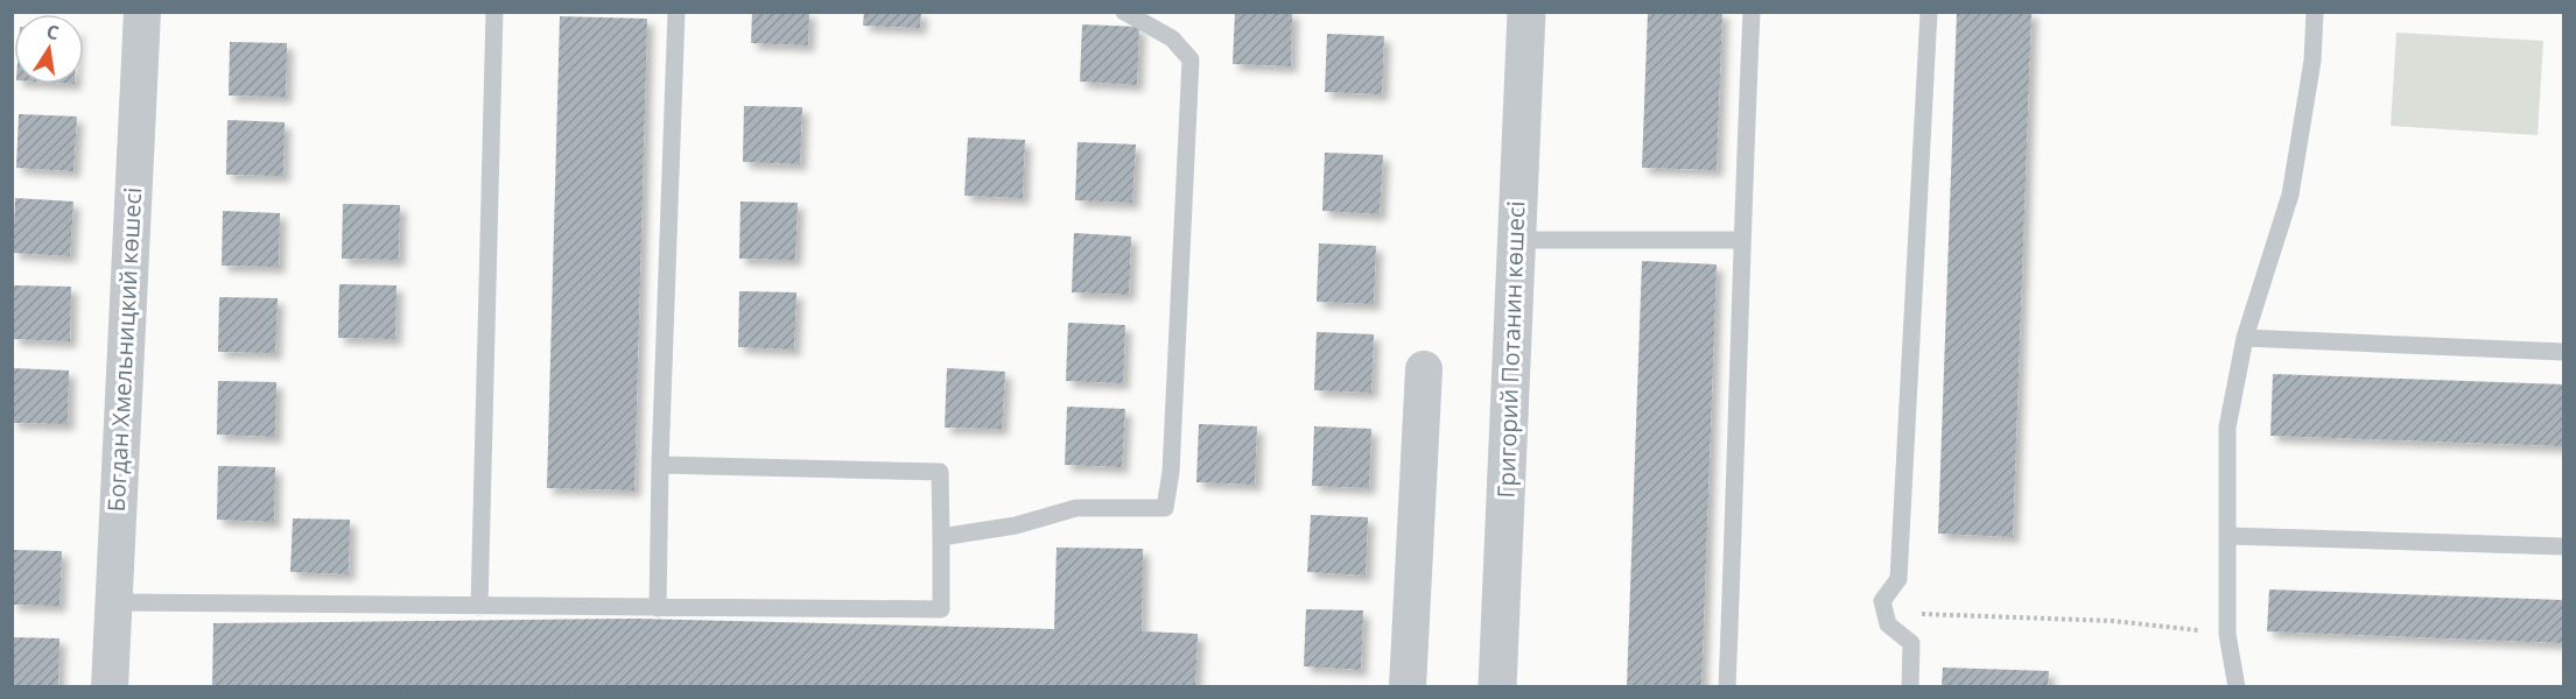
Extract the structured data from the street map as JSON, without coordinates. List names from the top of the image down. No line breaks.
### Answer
{"streets":{"street":["Богдан Хмельницкий көшесі","Григорий Потанин көшесі"]},"north":"top"}
